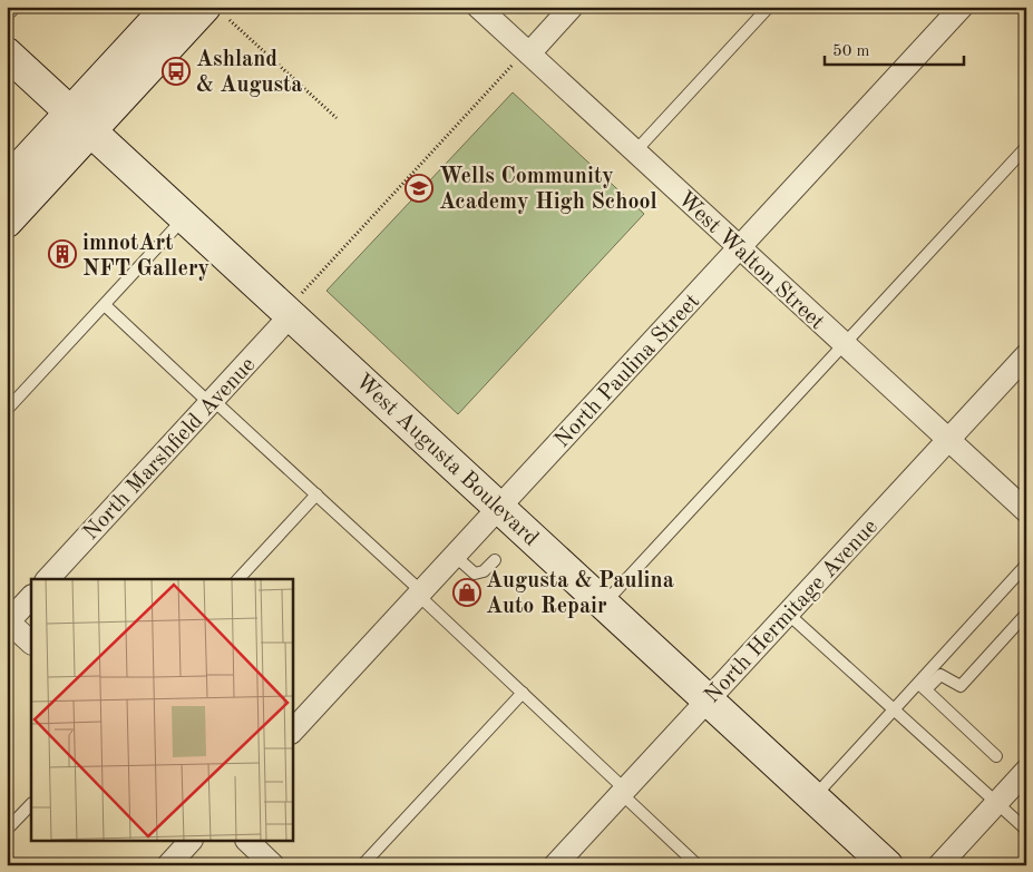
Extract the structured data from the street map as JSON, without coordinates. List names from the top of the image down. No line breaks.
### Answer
{"streets":{"street":["West Walton Street","North Paulina Street","North Marshfield Avenue","West Augusta Boulevard","North Hermitage Avenue"]},"crossings":[["West Walton Street","North Paulina Street"],["West Walton Street","North Hermitage Avenue"],["North Paulina Street","West Augusta Boulevard"],["North Marshfield Avenue","West Augusta Boulevard"],["West Augusta Boulevard","North Hermitage Avenue"]],"places":{"bus stop":["Ashland & Augusta"],"school or university":["Wells Community Academy High School"],"building":["imnotArt NFT Gallery"],"shop":["Augusta & Paulina Auto Repair"]},"scale_bar":"50 m"}
